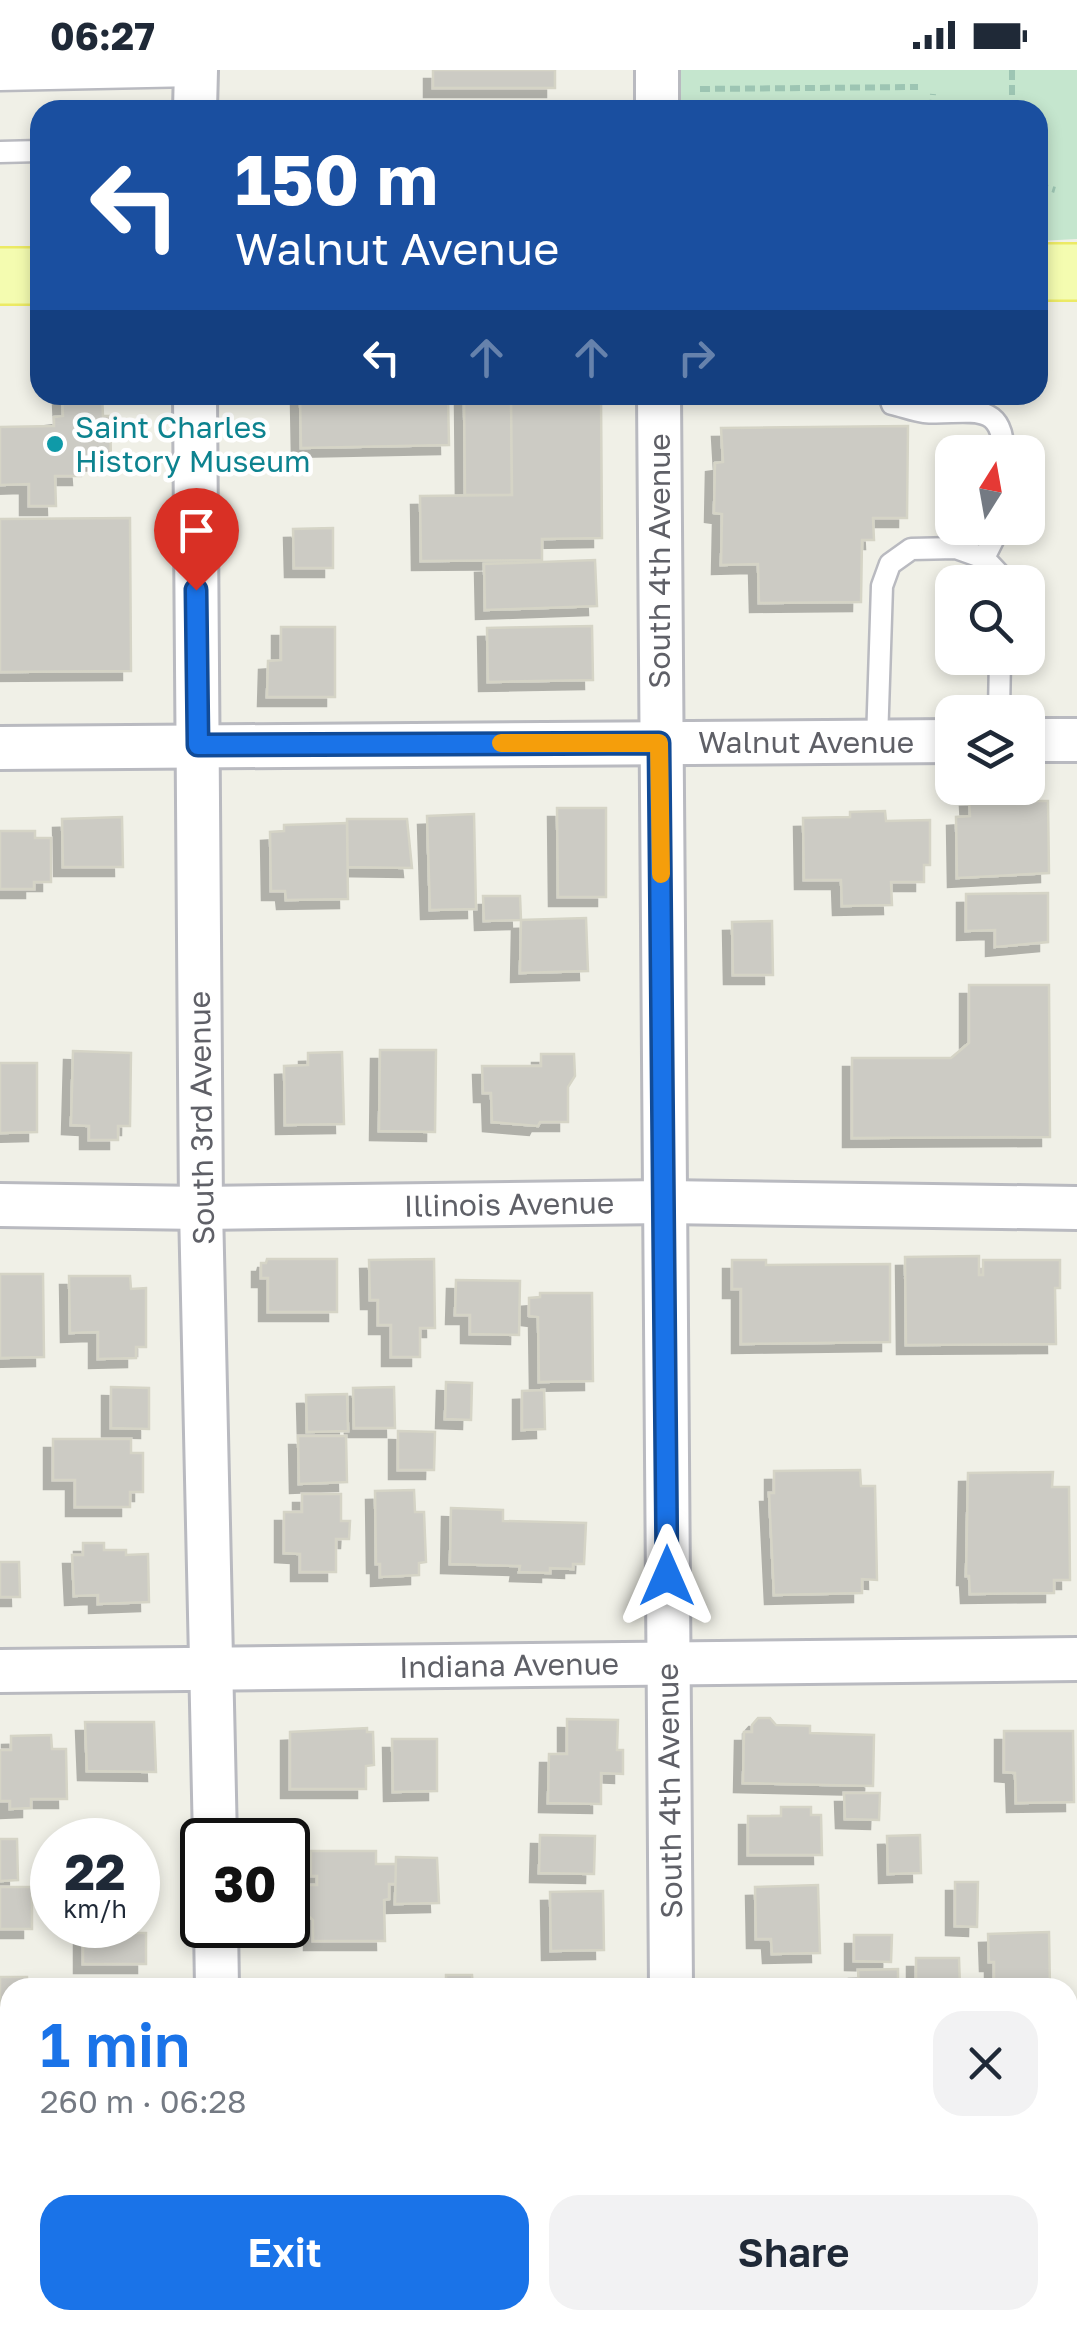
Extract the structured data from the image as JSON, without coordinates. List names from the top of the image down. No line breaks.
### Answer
{"streets":{"street":["South 4th Avenue","Walnut Avenue","South 3rd Avenue","Illinois Avenue","Indiana Avenue"]},"crossings":[["South 4th Avenue","Walnut Avenue"],["South 4th Avenue","Illinois Avenue"],["South 4th Avenue","Indiana Avenue"],["Walnut Avenue","South 3rd Avenue"],["South 3rd Avenue","Illinois Avenue"],["South 3rd Avenue","Indiana Avenue"]],"places":["Saint Charles History Museum"],"north":"top","page":{"status":"06:27","turn":["150 m","Walnut Avenue"],"speed":"22 km/h","limit":"30","heading":["1 min","260 m · 06:28"],"buttons":["Exit","Share"]}}
